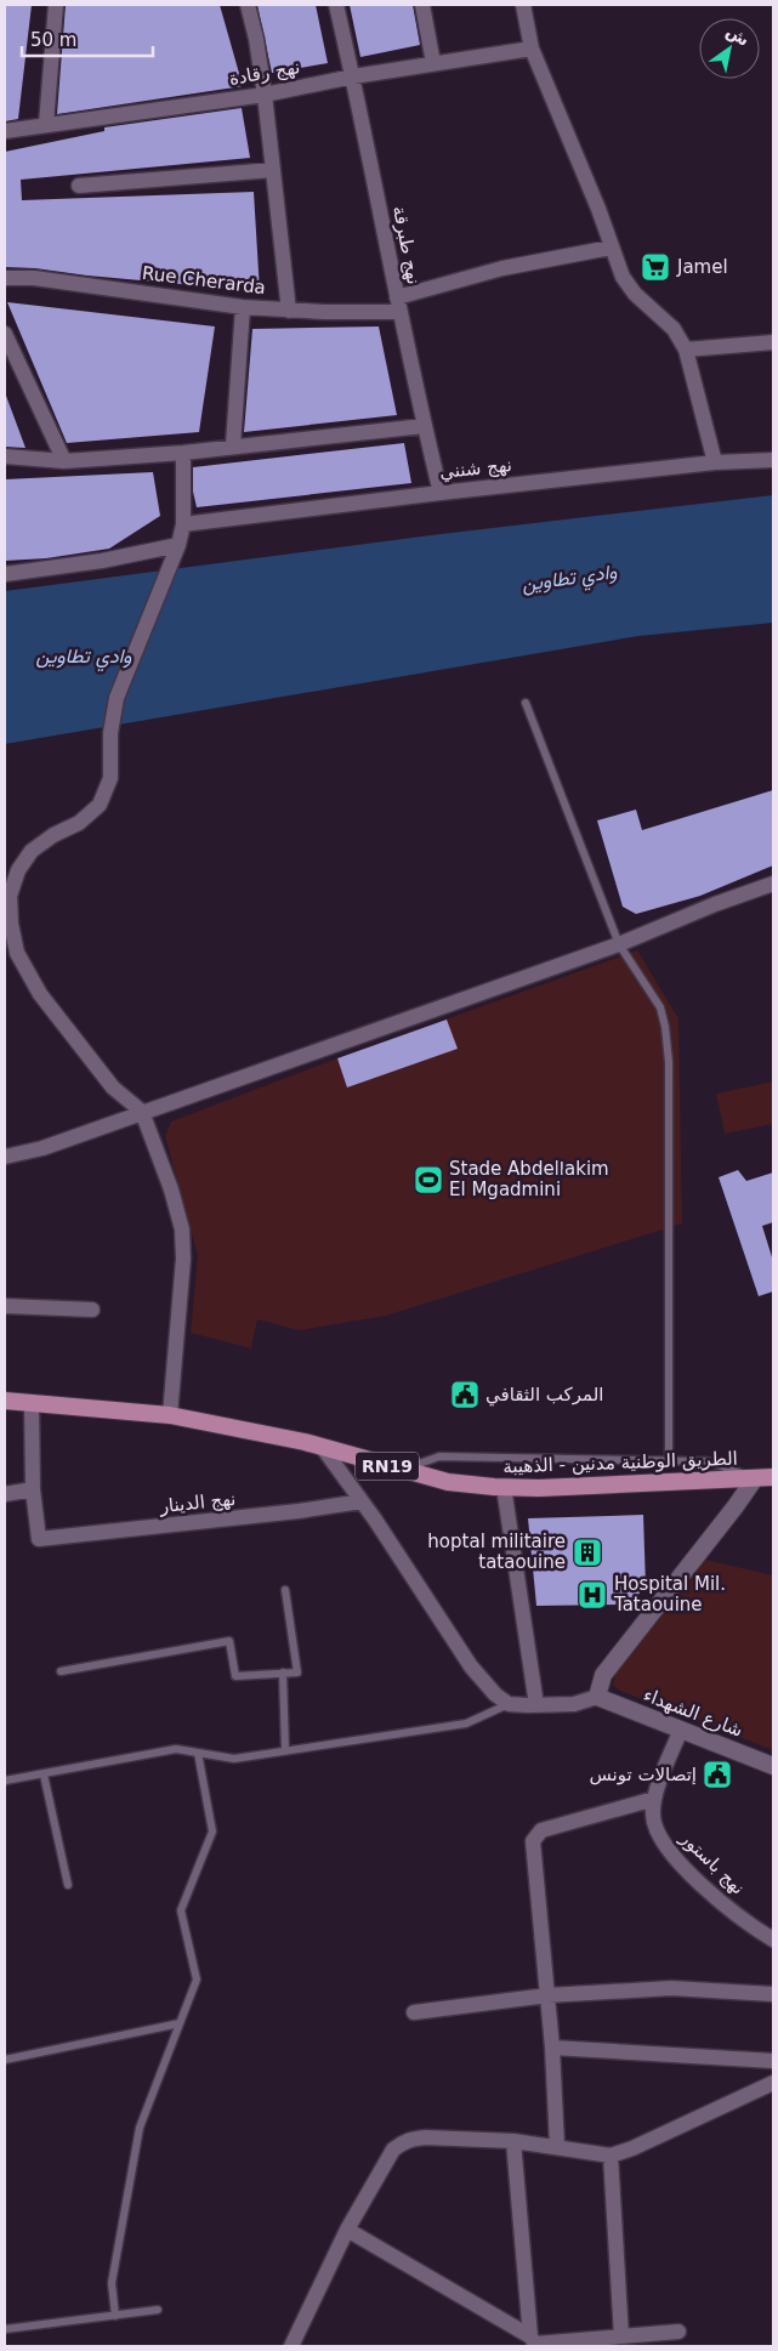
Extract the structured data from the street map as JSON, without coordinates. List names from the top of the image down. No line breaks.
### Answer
{"streets":{"main road":["الطريق الوطنية مدنين - الذهيبة","RN19","شارع الشهداء"],"street":["نهج رقادة","نهج طبرقة","Rue Cherarda","نهج شنني","نهج الدينار","نهج باستور"]},"crossings":[["نهج رقادة","نهج طبرقة"],["نهج طبرقة","Rue Cherarda"],["نهج طبرقة","نهج شنني"],["شارع الشهداء","نهج باستور"]],"water":["وادي تطاوين"],"places":{"supermarket":["Jamel"],"sports":["Stade Abdelاakim El Mgadmini"],"public building":["المركب الثقافي","إتصالات تونس"],"building":["hoptal militaire tataouine"],"hospital":["Hospital Mil. Tataouine"]},"scale_bar":"50 m","north":"top right"}
